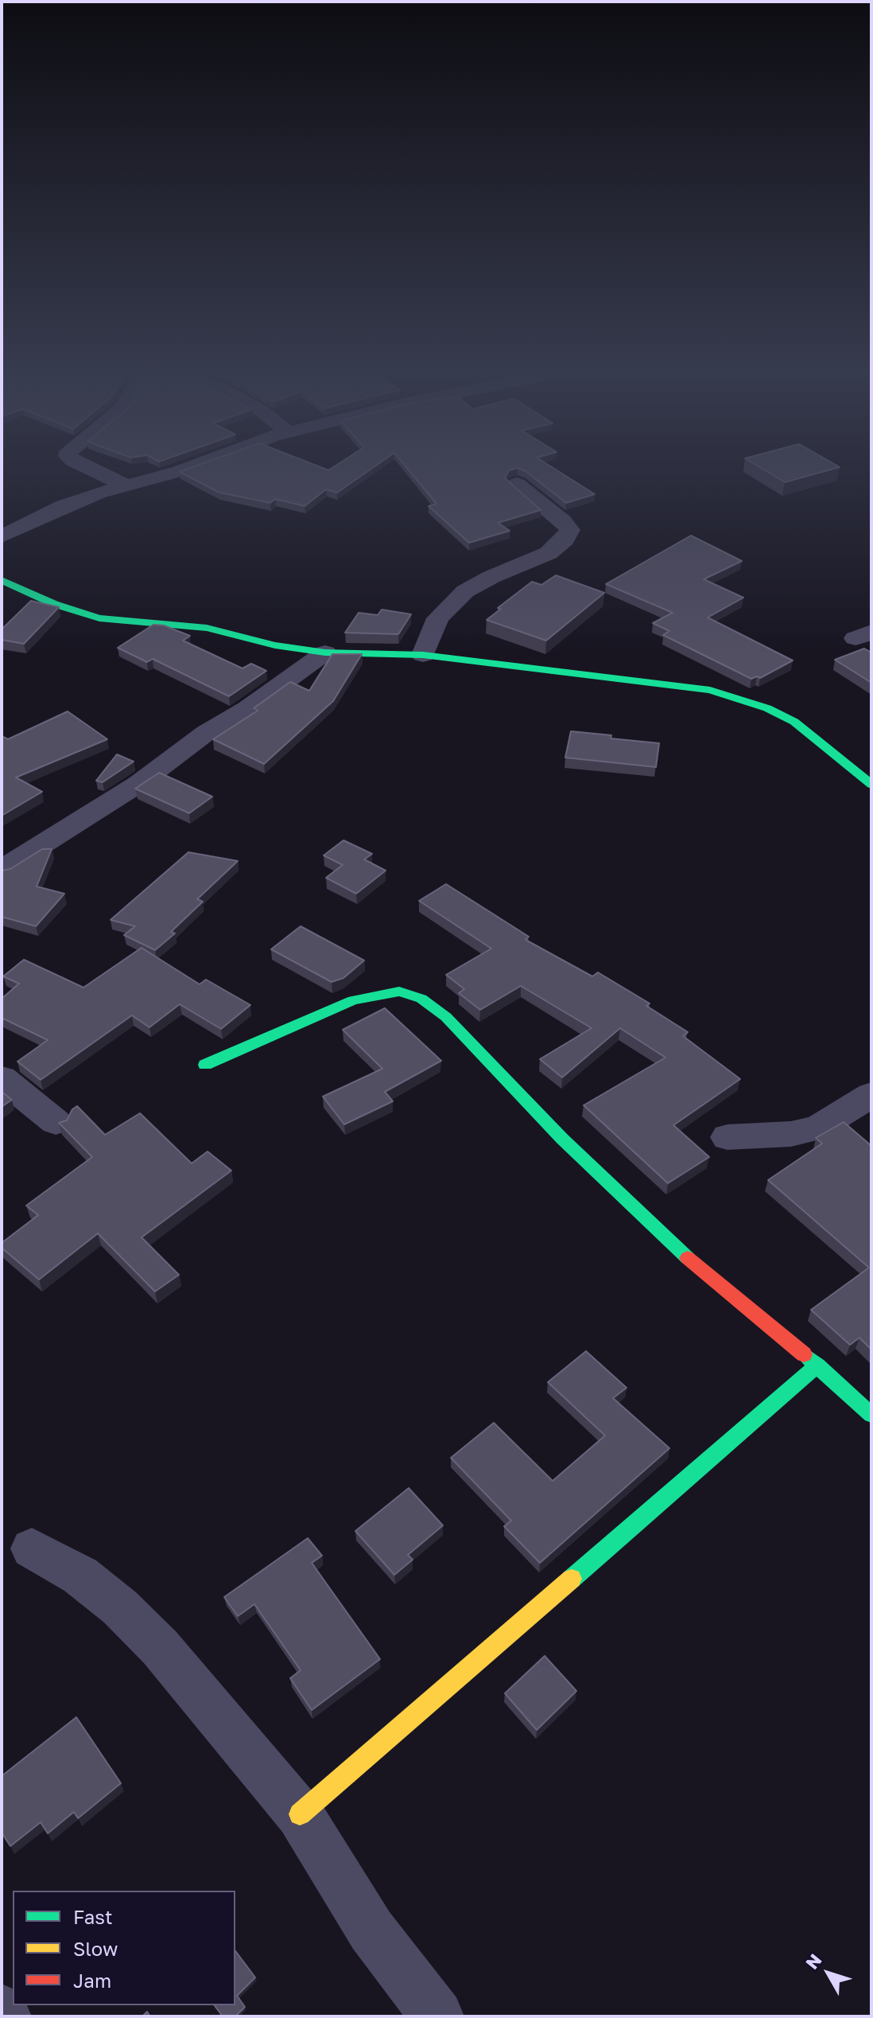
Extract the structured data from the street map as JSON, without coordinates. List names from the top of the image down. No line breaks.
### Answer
{"legend":["Fast","Slow","Jam"],"north":"top left"}
